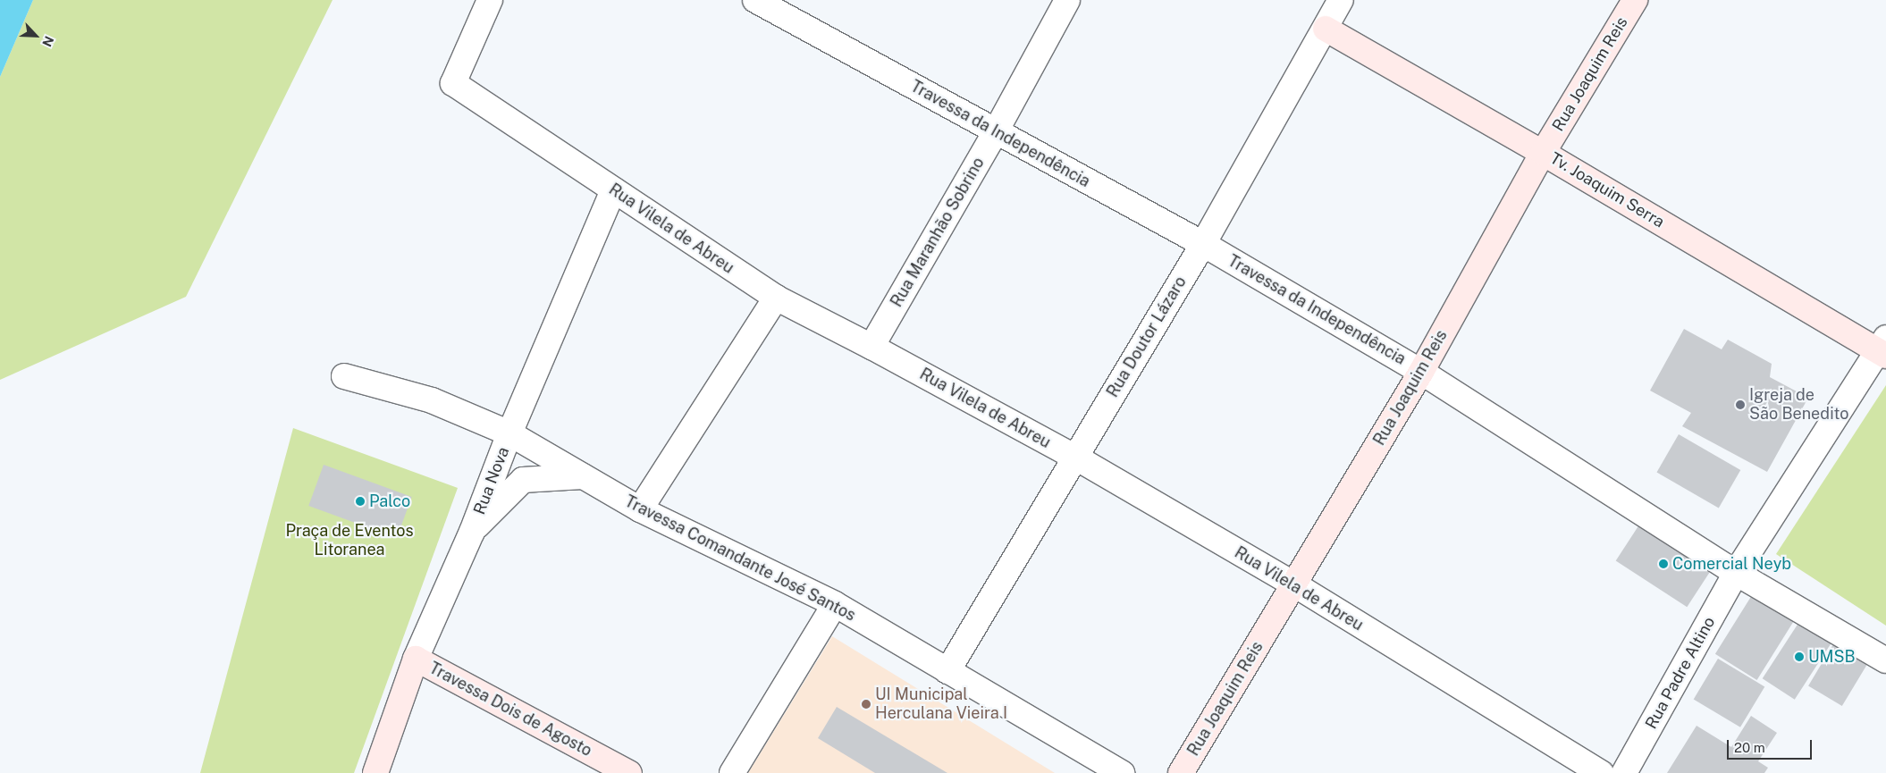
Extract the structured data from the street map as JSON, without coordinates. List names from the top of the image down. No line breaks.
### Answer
{"streets":{"street":["Rua Joaquim Reis","Travessa da Independência","Tv. Joaquim Serra","Rua Vilela de Abreu","Rua Maranhão Sobrino","Rua Doutor Lázaro","Rua Nova","Travessa Comandante José Santos","Rua Padre Altino","Travessa Dois de Agosto"]},"crossings":[["Rua Joaquim Reis","Travessa da Independência"],["Rua Joaquim Reis","Tv. Joaquim Serra"],["Rua Joaquim Reis","Rua Vilela de Abreu"],["Travessa da Independência","Rua Maranhão Sobrino"],["Travessa da Independência","Rua Doutor Lázaro"],["Travessa da Independência","Rua Padre Altino"],["Tv. Joaquim Serra","Rua Doutor Lázaro"],["Tv. Joaquim Serra","Rua Padre Altino"],["Rua Vilela de Abreu","Rua Maranhão Sobrino"],["Rua Vilela de Abreu","Rua Doutor Lázaro"],["Rua Vilela de Abreu","Rua Nova"],["Rua Doutor Lázaro","Travessa Comandante José Santos"],["Rua Nova","Travessa Comandante José Santos"],["Rua Nova","Travessa Dois de Agosto"]],"parks":["Praça de Eventos Litoranea"],"places":["Igreja de São Benedito","Palco","Comercial Neyb","UMSB","UI Municipal Herculana Vieira I"],"scale_bar":"20 m","north":"bottom right"}
